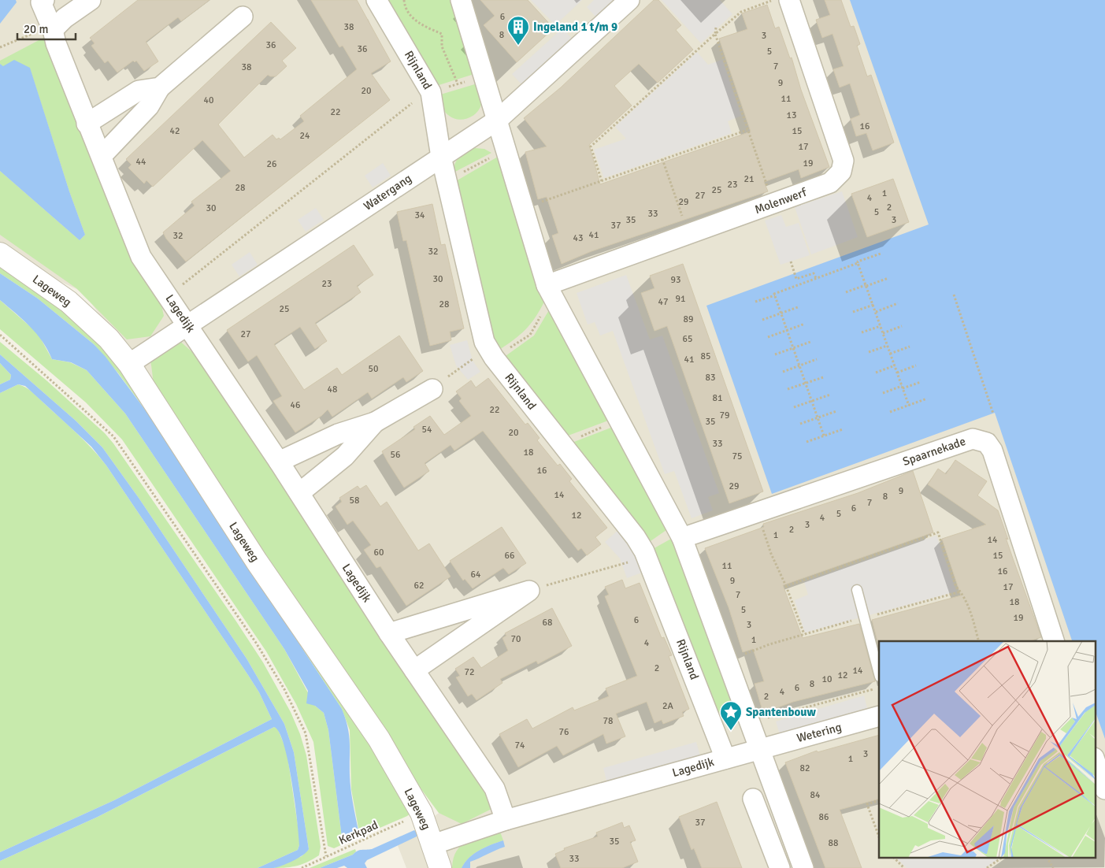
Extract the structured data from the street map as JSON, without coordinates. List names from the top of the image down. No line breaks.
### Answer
{"streets":{"street":["Rijnland","Watergang","Molenwerf","Lageweg","Lagedijk","Spaarnekade","Wetering"],"path":["Kerkpad"]},"crossings":[["Rijnland","Watergang"],["Rijnland","Lagedijk"],["Watergang","Lageweg"],["Watergang","Lagedijk"],["Lageweg","Lagedijk"],["Lageweg","Kerkpad"],["Lagedijk","Wetering"]],"places":{"building":["Ingeland 1 t/m 9"],"place":["Spantenbouw"]},"house_numbers":["6","38","8","3","36","36","5","7","38","9","20","11","40","22","13","16","42","15","24","17","44","19","26","21","23","28","25","1","27","4","29","2","30","5","33","34","35","3","37","41","32","43","32","30","93","23","91","47","28","25","89","27","65","85","41","50","83","48","81","46","22","79","35","54","20","33","18","56","75","16","29","9","14","8","58","7","6","5","12","4","3","2","1","14","60","66","15","11","16","64","9","62","17","7","18","5","19","6","68","3","70","1","4","2","14","72","12","10","8","6","4","2","2A","78","76","74","3","1","82","84","86","37","35","88","33"],"scale_bar":"20 m"}
